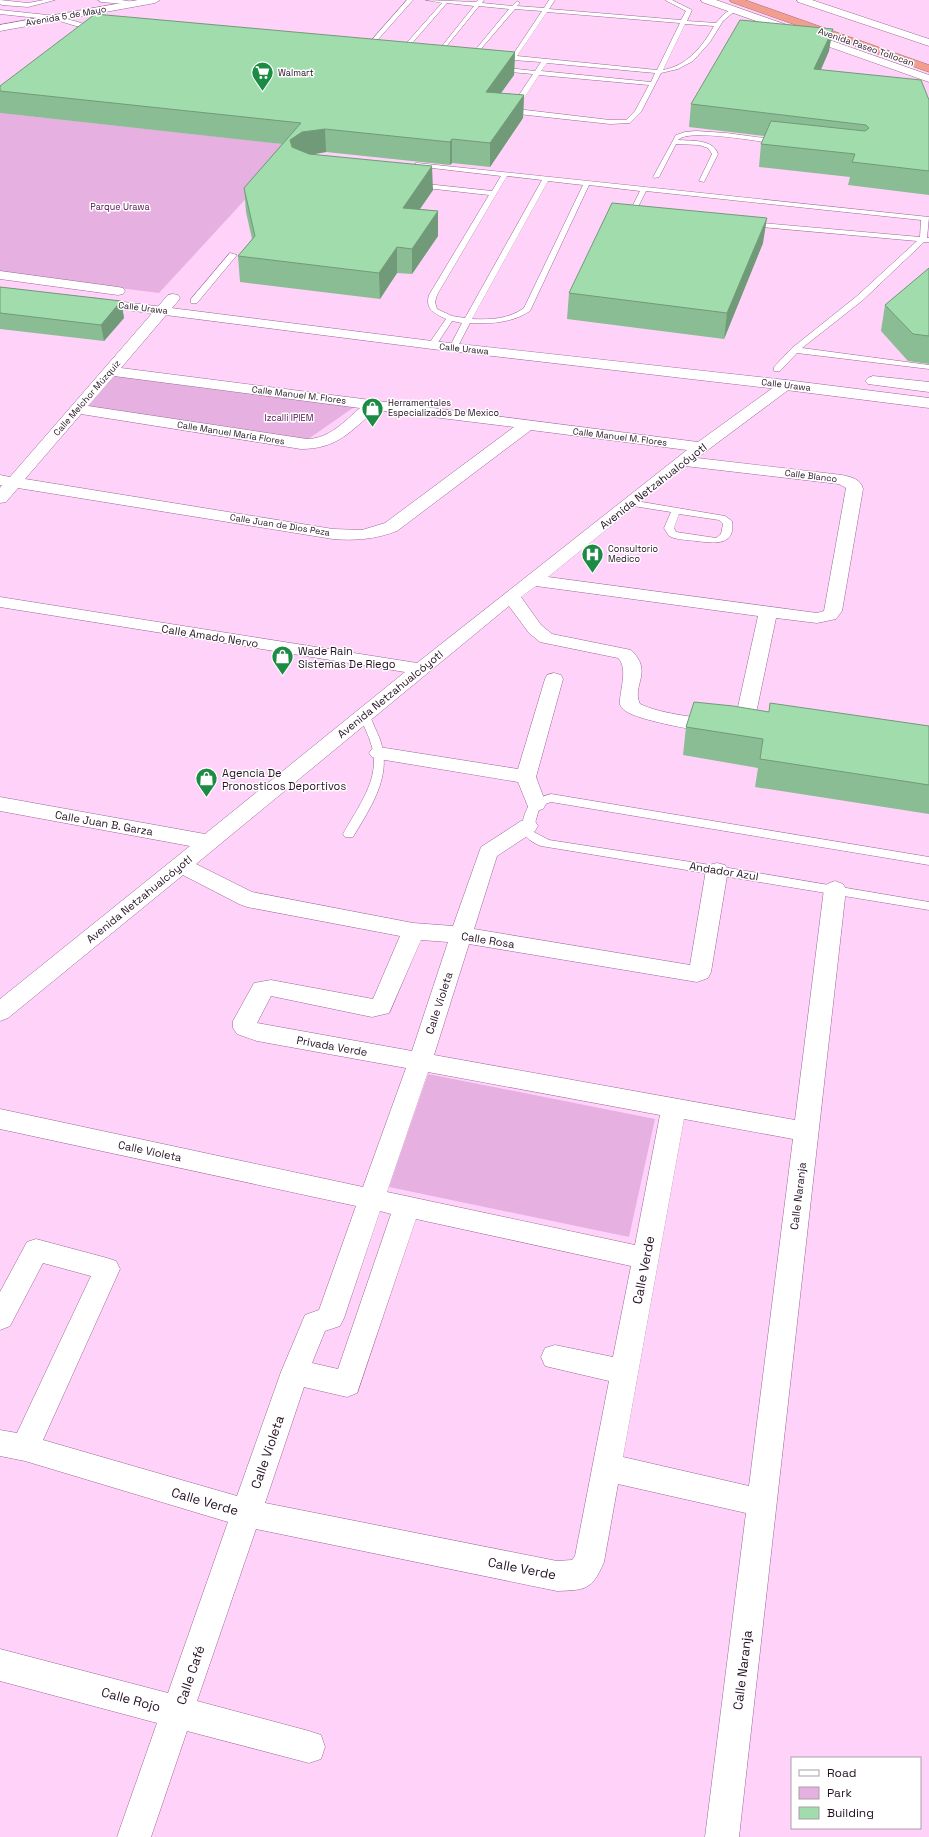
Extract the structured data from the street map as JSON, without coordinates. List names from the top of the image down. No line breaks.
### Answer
{"streets":{"highway":["Avenida Paseo Tollocan"],"street":["Avenida 5 de Mayo","Calle Urawa","Calle Manuel M. Flores","Calle Melchor Múzquiz","Calle Manuel María Flores","Calle Blanco","Avenida Netzahualcóyotl","Calle Juan de Dios Peza","Calle Amado Nervo","Calle Juan B. Garza","Calle Rosa","Calle Violeta","Privada Verde","Calle Naranja","Calle Verde","Calle Café","Calle Rojo"],"lane":["Andador Azul"]},"crossings":[["Calle Urawa","Calle Melchor Múzquiz"],["Calle Urawa","Avenida Netzahualcóyotl"],["Calle Manuel M. Flores","Calle Melchor Múzquiz"],["Calle Manuel M. Flores","Calle Manuel María Flores"],["Calle Manuel M. Flores","Avenida Netzahualcóyotl"],["Calle Manuel M. Flores","Calle Juan de Dios Peza"],["Calle Melchor Múzquiz","Calle Manuel María Flores"],["Calle Melchor Múzquiz","Calle Juan de Dios Peza"],["Calle Blanco","Avenida Netzahualcóyotl"],["Avenida Netzahualcóyotl","Calle Amado Nervo"],["Avenida Netzahualcóyotl","Calle Juan B. Garza"],["Avenida Netzahualcóyotl","Calle Rosa"],["Andador Azul","Calle Rosa"],["Andador Azul","Calle Violeta"],["Andador Azul","Calle Naranja"],["Calle Rosa","Calle Violeta"],["Calle Rosa","Privada Verde"],["Calle Violeta","Privada Verde"],["Calle Violeta","Calle Verde"],["Calle Violeta","Calle Café"],["Calle Verde","Calle Café"],["Calle Café","Calle Rojo"]],"parks":["Parque Urawa","Izcalli IPIEM"],"places":{"supermarket":["Walmart"],"shop":["Herramentales Especializados De Mexico","Wade Rain Sistemas De Riego","Agencia De Pronosticos Deportivos"],"hospital":["Consultorio Medico"]},"legend":["Road","Park","Building"]}
